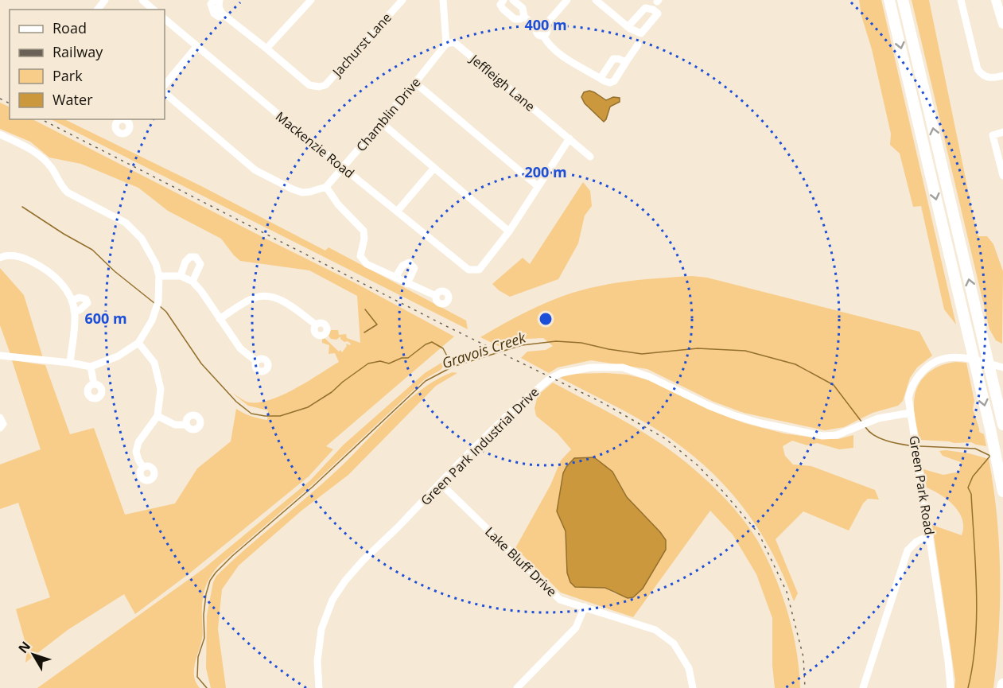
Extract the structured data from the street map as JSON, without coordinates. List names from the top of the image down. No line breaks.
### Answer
{"streets":{"street":["Jachurst Lane","Jeffleigh Lane","Chamblin Drive","Mackenzie Road","Green Park Industrial Drive","Green Park Road","Lake Bluff Drive"]},"crossings":[["Jeffleigh Lane","Chamblin Drive"],["Chamblin Drive","Mackenzie Road"],["Green Park Industrial Drive","Green Park Road"],["Green Park Industrial Drive","Lake Bluff Drive"]],"water":["Gravois Creek"],"legend":["Road","Railway","Park","Water"],"north":"top left","rings":["400 m","200 m","600 m"]}
